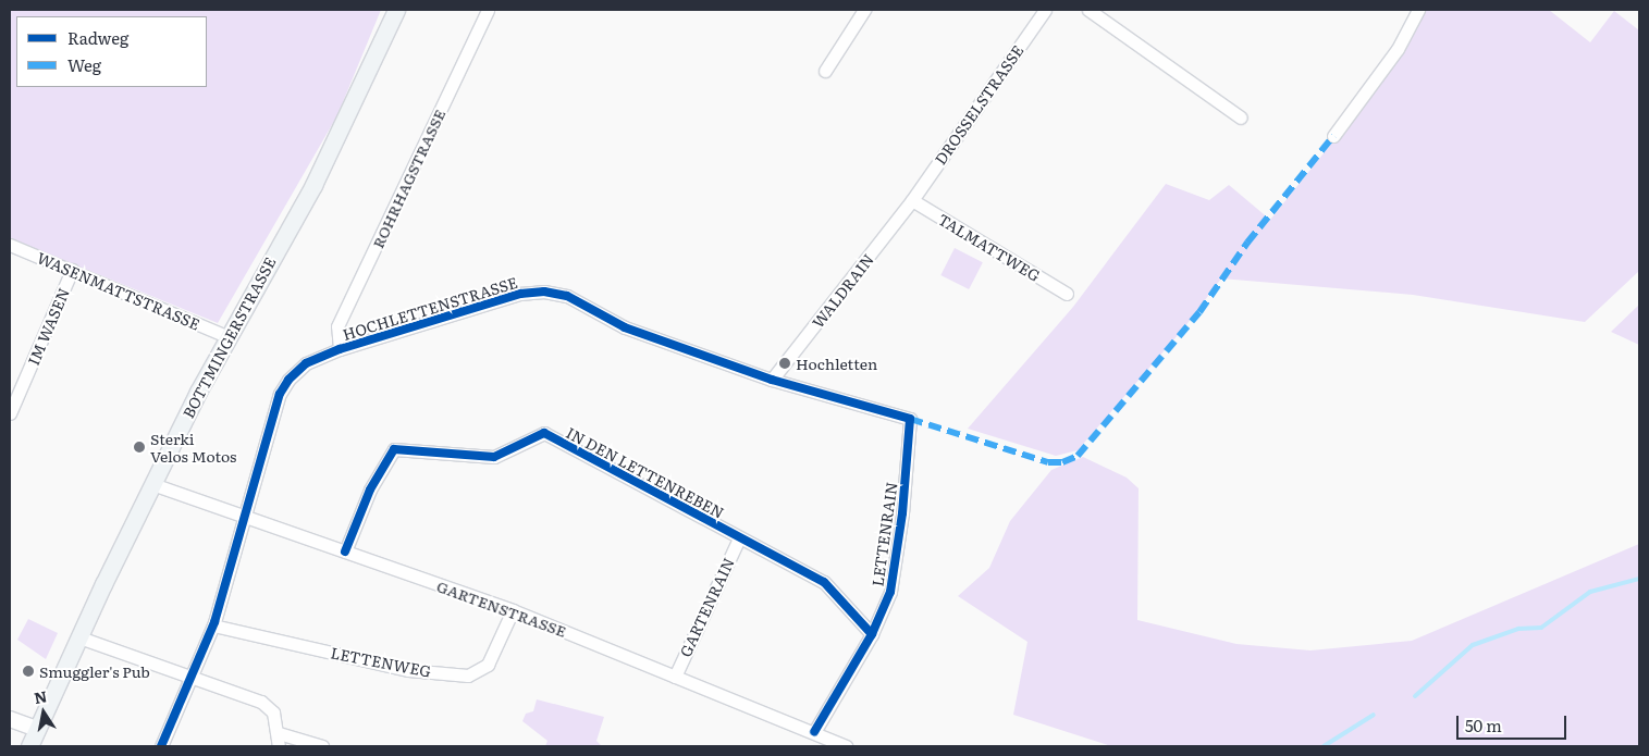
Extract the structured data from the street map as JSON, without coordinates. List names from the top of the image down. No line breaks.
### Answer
{"streets":{"main road":["BOTTMINGERSTRASSE"],"street":["DROSSELSTRASSE","ROHRHAGSTRASSE","TALMATTWEG","WASENMATTSTRASSE","WALDRAIN","HOCHLETTENSTRASSE","IM WASEN","IN DEN LETTENREBEN","LETTENRAIN","GARTENRAIN","GARTENSTRASSE","LETTENWEG"]},"crossings":[["DROSSELSTRASSE","TALMATTWEG"],["DROSSELSTRASSE","WALDRAIN"],["ROHRHAGSTRASSE","HOCHLETTENSTRASSE"],["TALMATTWEG","WALDRAIN"],["WASENMATTSTRASSE","IM WASEN"],["WASENMATTSTRASSE","BOTTMINGERSTRASSE"],["WALDRAIN","HOCHLETTENSTRASSE"],["HOCHLETTENSTRASSE","LETTENRAIN"],["HOCHLETTENSTRASSE","GARTENSTRASSE"],["HOCHLETTENSTRASSE","LETTENWEG"],["BOTTMINGERSTRASSE","GARTENSTRASSE"],["IN DEN LETTENREBEN","LETTENRAIN"],["IN DEN LETTENREBEN","GARTENRAIN"],["IN DEN LETTENREBEN","GARTENSTRASSE"],["LETTENRAIN","GARTENSTRASSE"],["GARTENRAIN","GARTENSTRASSE"],["GARTENSTRASSE","LETTENWEG"]],"places":["Hochletten","Sterki Velos Motos","Smuggler's Pub"],"legend":["Radweg","Weg"],"scale_bar":"50 m","north":"top"}
